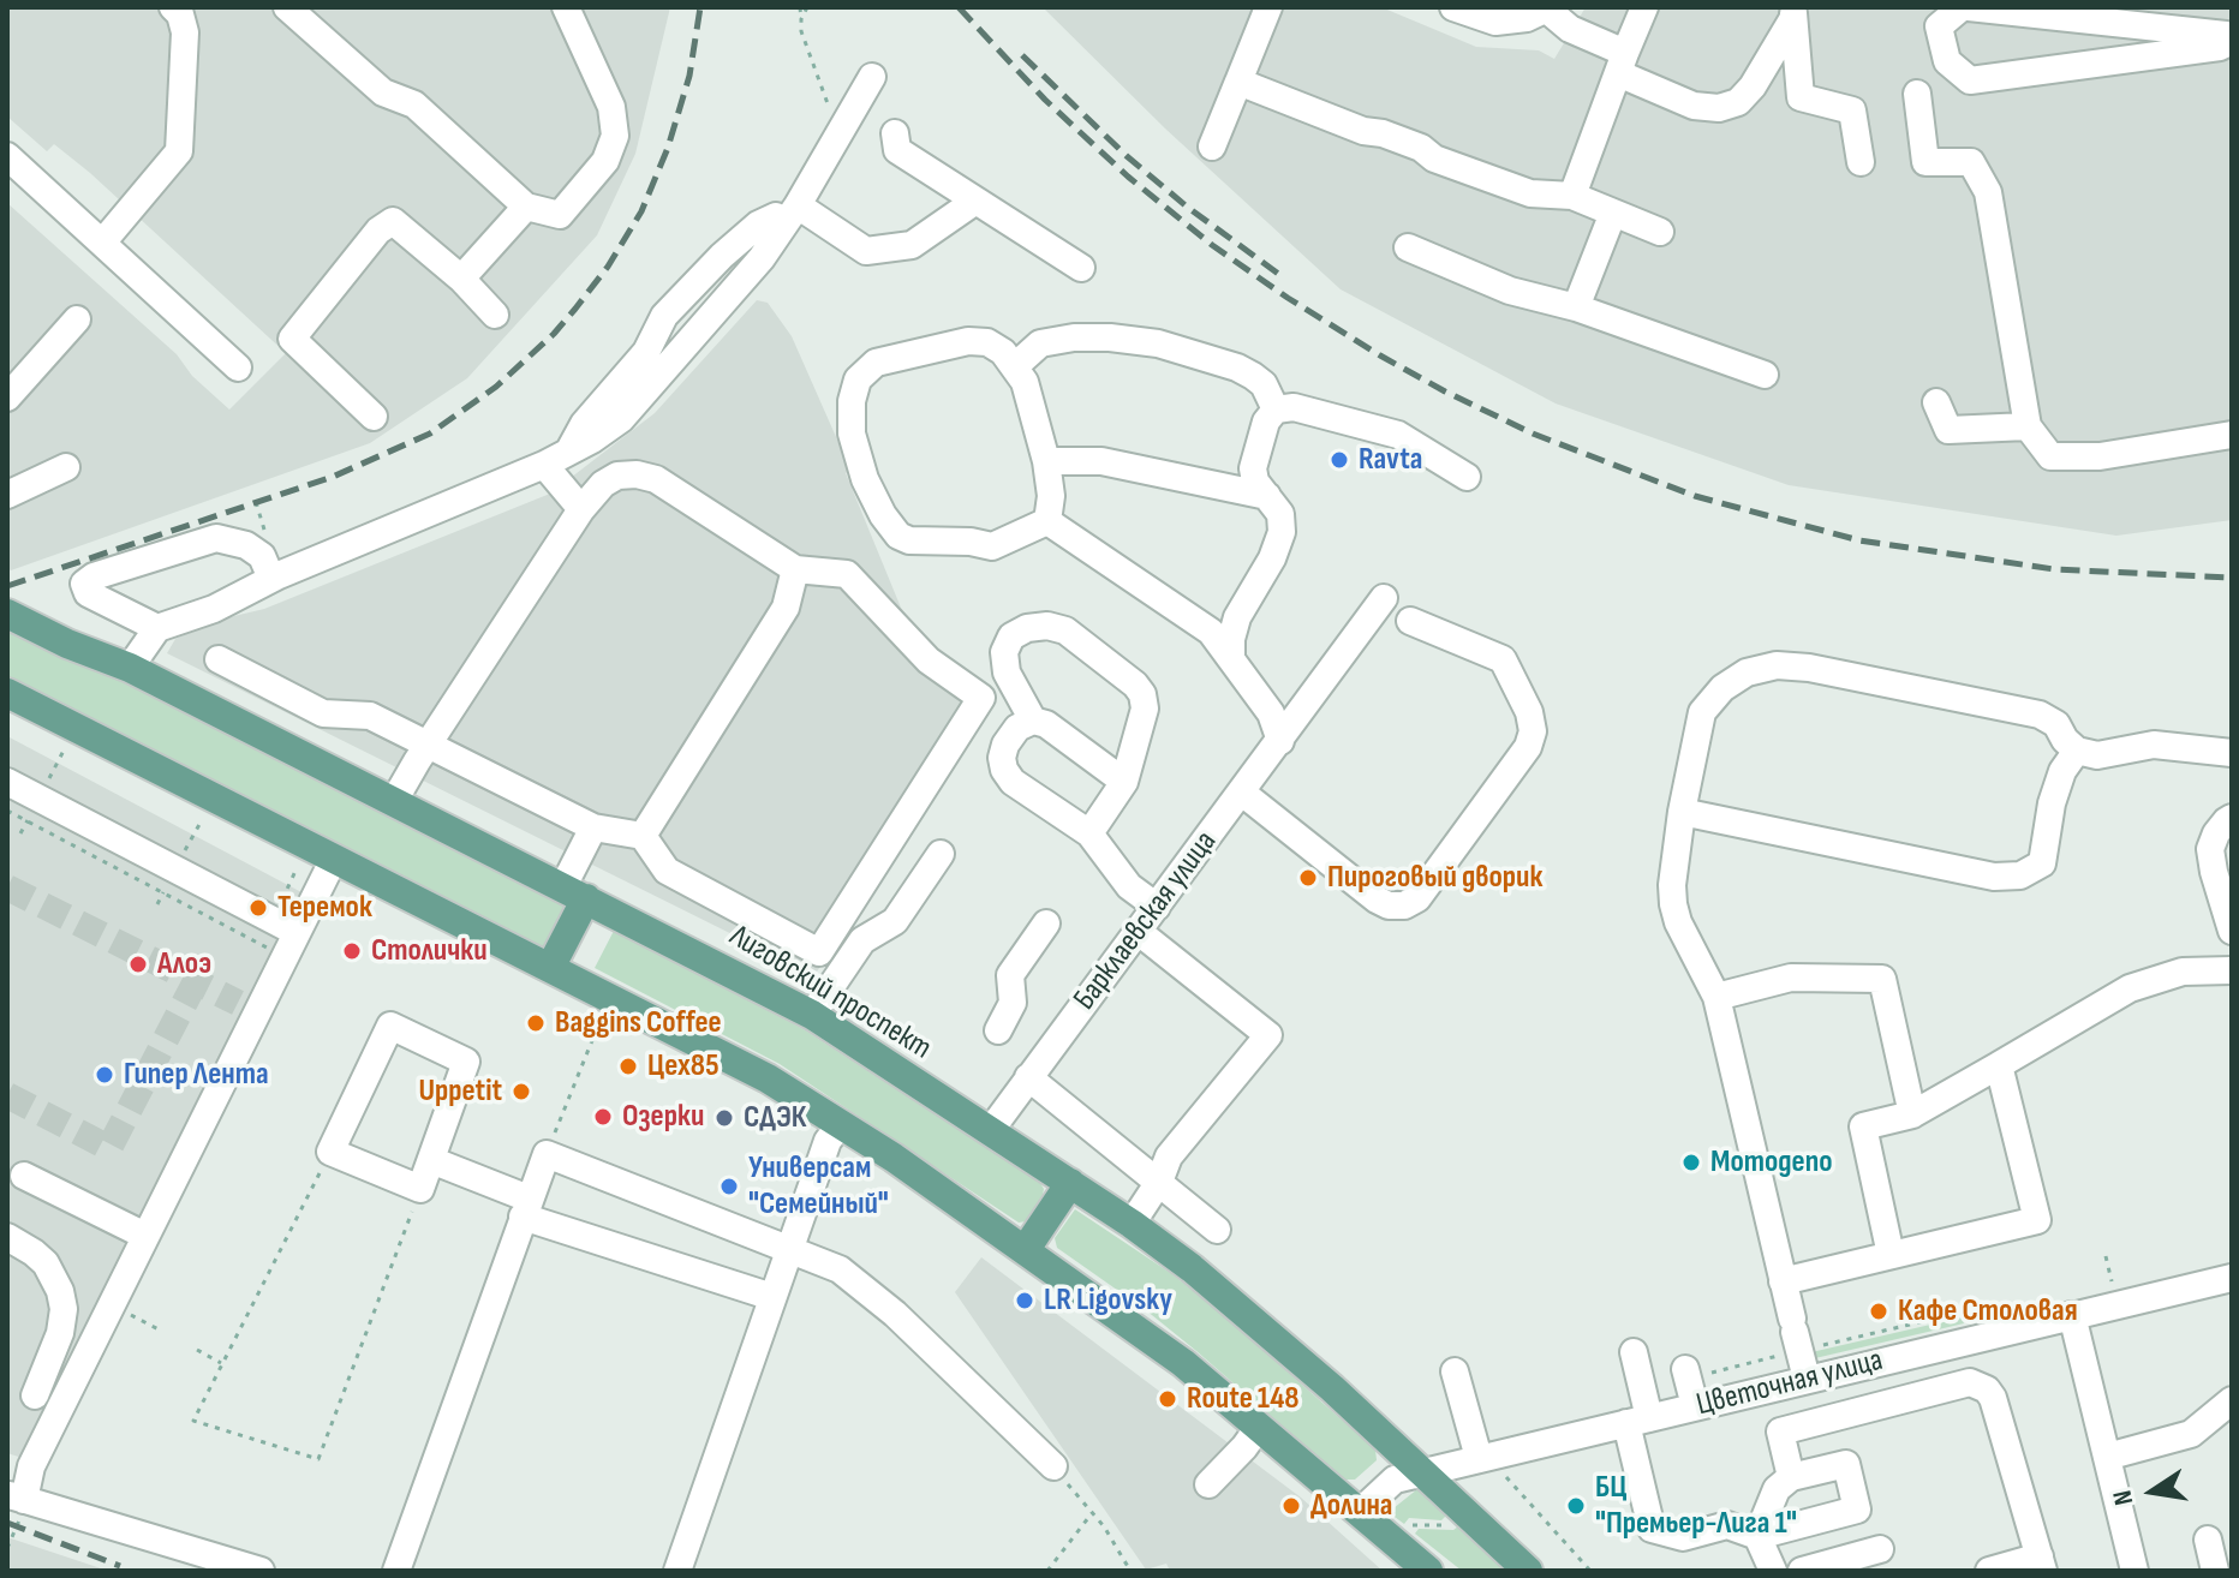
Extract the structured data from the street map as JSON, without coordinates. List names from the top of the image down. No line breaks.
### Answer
{"streets":{"main road":["Лиговский проспект"],"street":["Барклаевская улица","Цветочная улица"]},"crossings":[["Барклаевская улица","Лиговский проспект"],["Лиговский проспект","Цветочная улица"]],"places":["Ravta","Пироговый дворик","Теремок","Столички","Алоэ","Baggins Coffee","Цех85","Гипер Лента","Uppetit","Озерки","СДЭК","Мотодепо","Универсам \"Семейный\"","LR Ligovsky","Кафе Столовая","Route 148","Долина","БЦ \"Премьер-Лига 1\""],"north":"left"}
